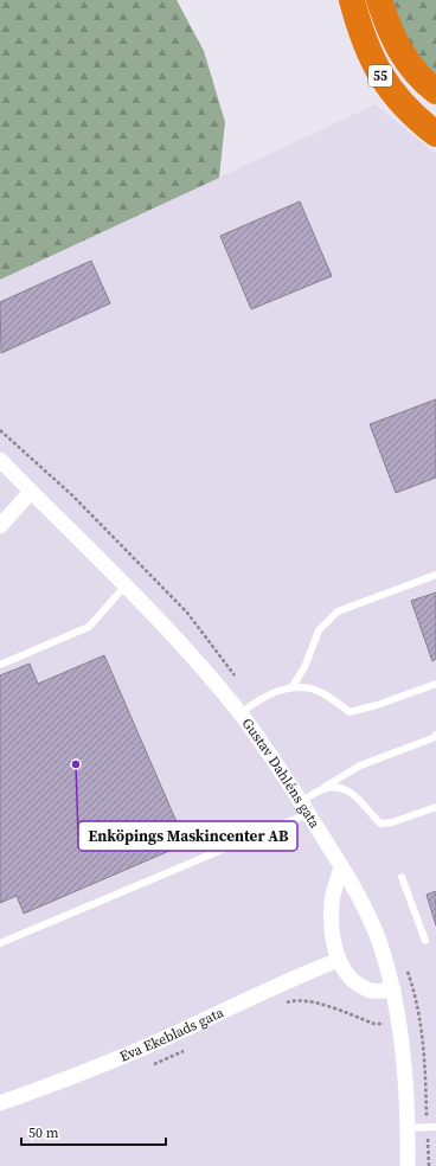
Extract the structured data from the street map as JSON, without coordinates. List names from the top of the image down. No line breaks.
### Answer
{"streets":{"highway":["55"],"street":["Gustav Dahléns gata","Eva Ekeblads gata"]},"places":["Enköpings Maskincenter AB"],"scale_bar":"50 m"}
